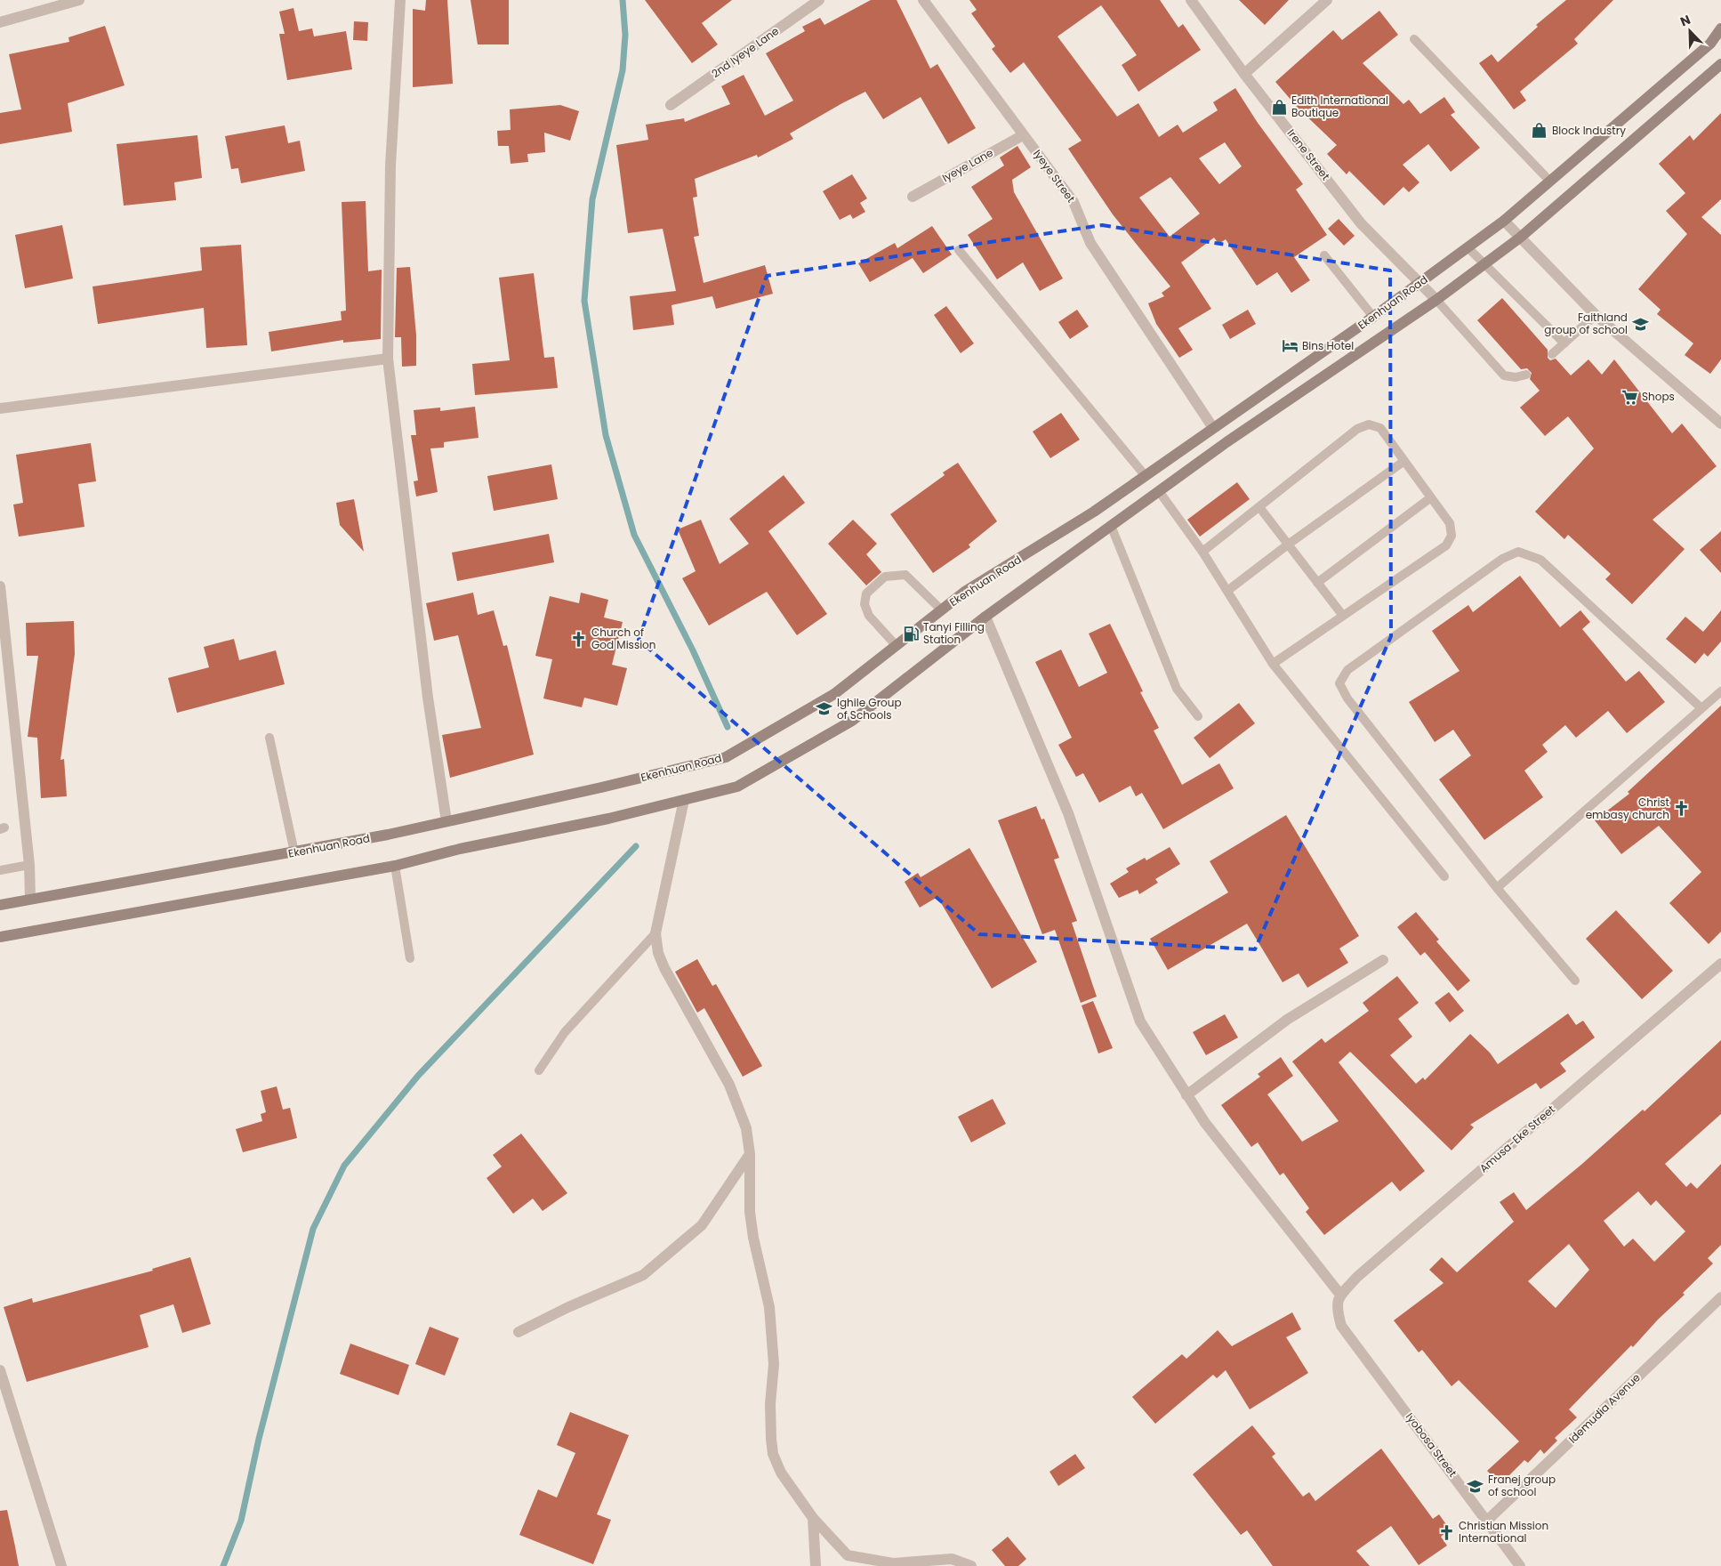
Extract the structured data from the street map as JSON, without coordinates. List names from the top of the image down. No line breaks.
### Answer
{"streets":{"main road":["Ekenhuan Road"],"street":["2nd Iyeye Lane","Irene Street","Iyeye Lane","Iyeye Street","Amusa-Eke Street","Idemudia Avenue","Iyobosa Street"]},"crossings":[["Irene Street","Ekenhuan Road"],["Iyeye Lane","Iyeye Street"],["Iyeye Street","Ekenhuan Road"],["Amusa-Eke Street","Iyobosa Street"],["Idemudia Avenue","Iyobosa Street"]],"places":{"shop":["Edith International Boutique","Block Industry"],"school or university":["Faithland group of school","Ighile Group of Schools","Franej group of school"],"hotel":["Bins Hotel"],"supermarket":["Shops"],"fuel station":["Tanyi Filling Station"],"church":["Church of God Mission","Christ embasy church","Christian Mission International"]},"north":"top left"}
